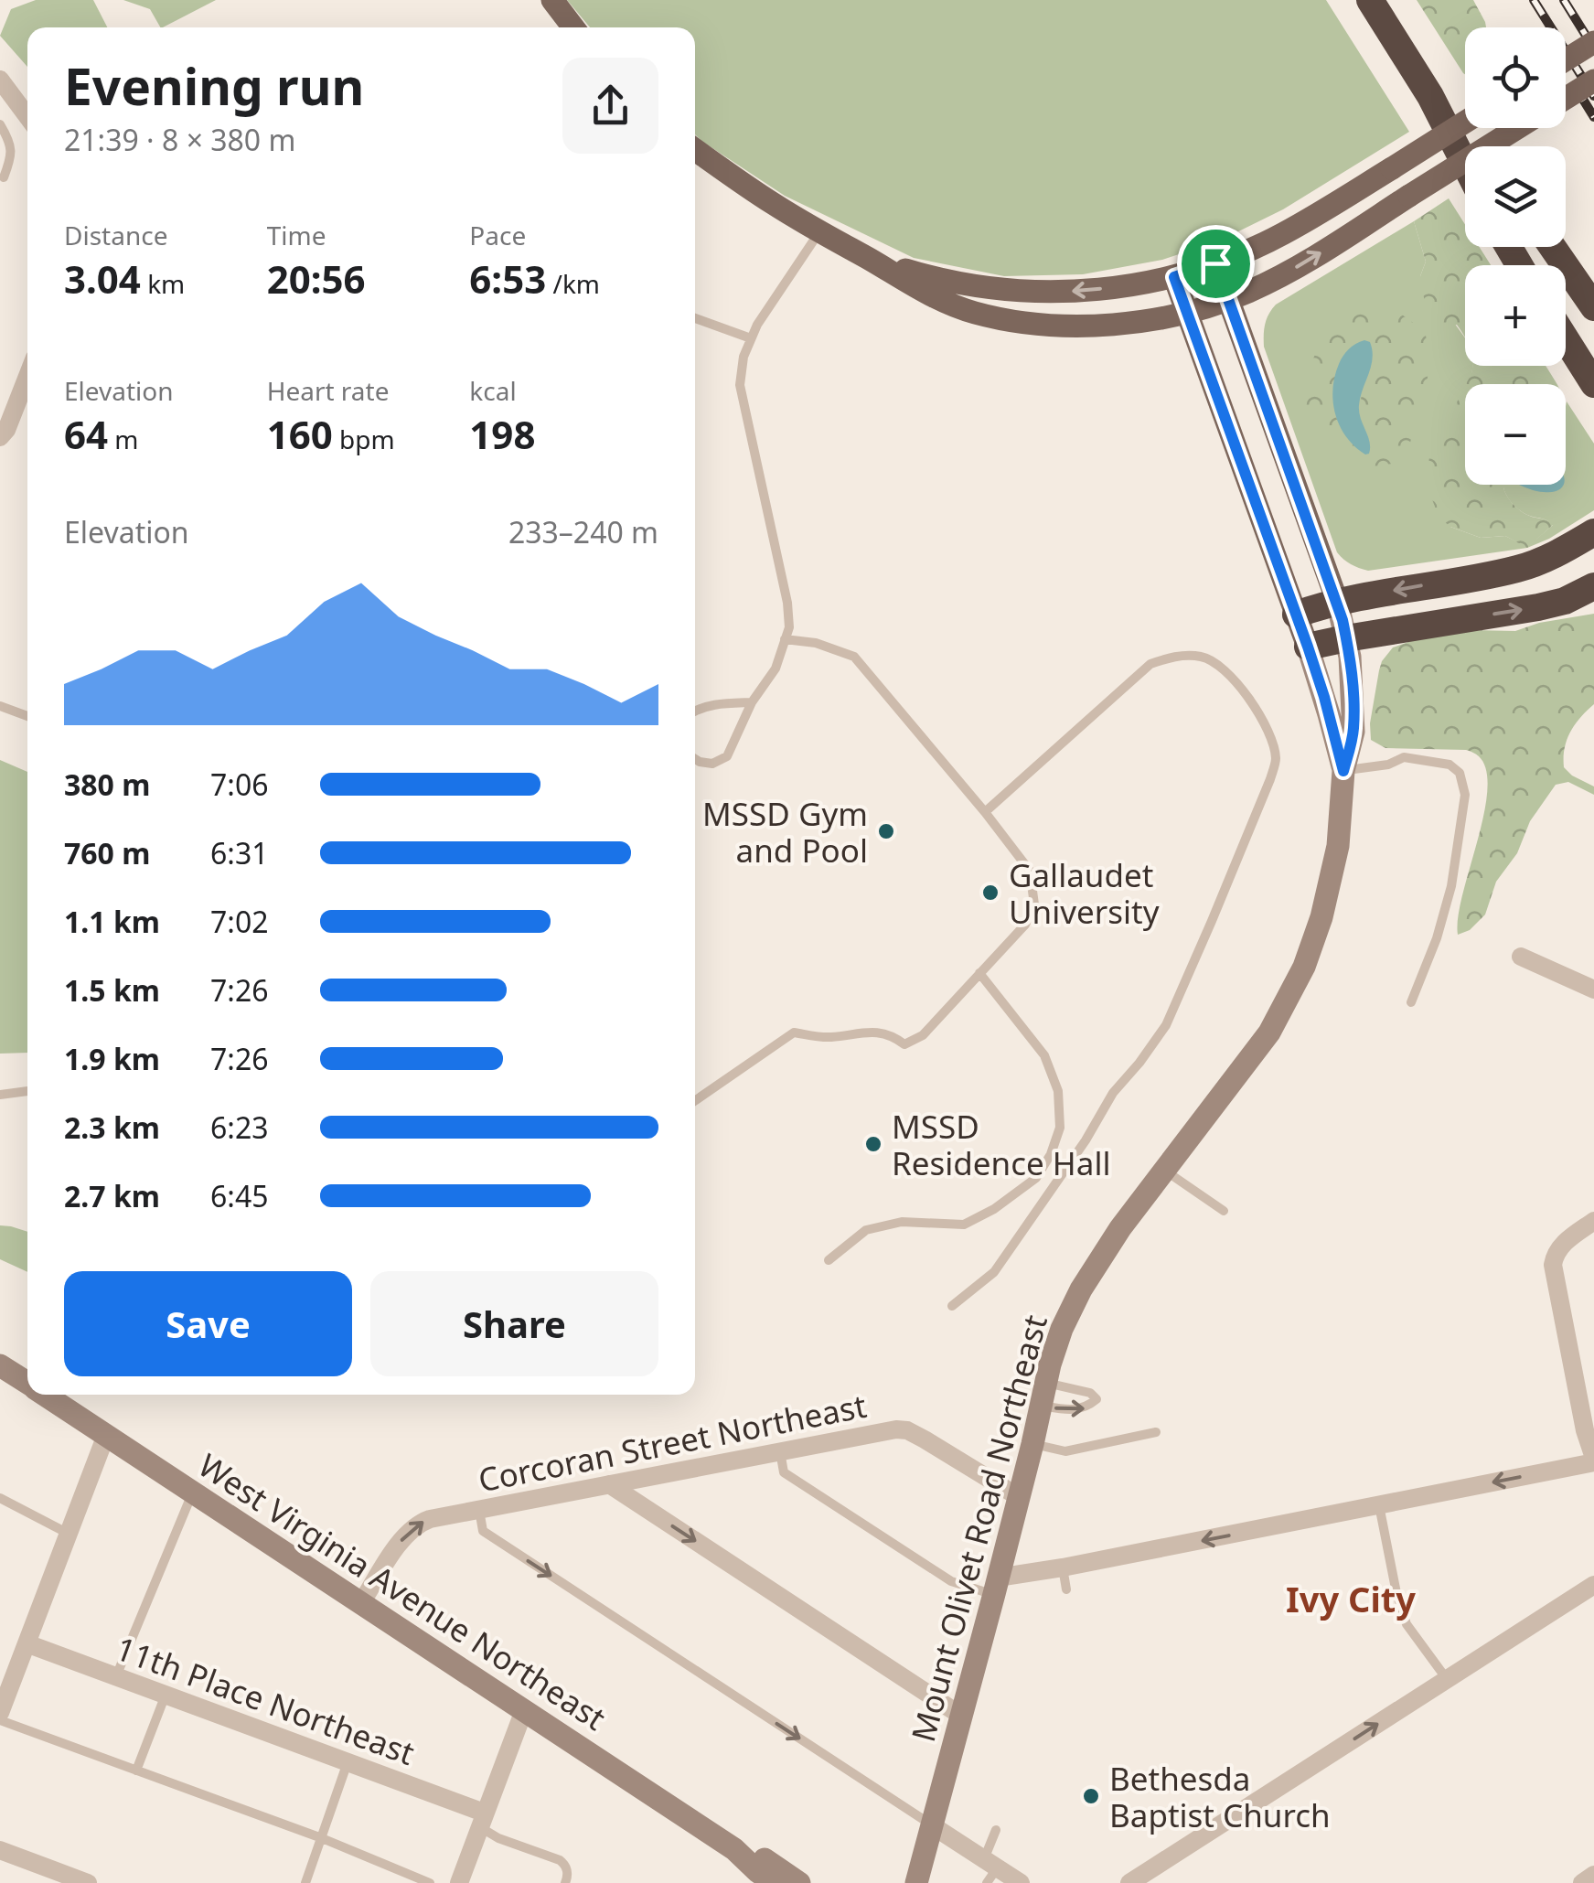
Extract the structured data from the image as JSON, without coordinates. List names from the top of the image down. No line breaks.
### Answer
{"streets":{"main road":["Mount Olivet Road Northeast","West Virginia Avenue Northeast"],"street":["Corcoran Street Northeast","11th Place Northeast"]},"crossings":[["Corcoran Street Northeast","Mount Olivet Road Northeast"],["Corcoran Street Northeast","West Virginia Avenue Northeast"]],"districts":["Ivy City"],"places":["MSSD Gym and Pool","Gallaudet University","MSSD Residence Hall","Bethesda Baptist Church"],"page":{"map_buttons":["+","−"],"heading":["Evening run","21:39 · 8 × 380 m"],"stats":[["Distance","3.04 km"],["Time","20:56"],["Pace","6:53 /km"],["Elevation","64 m"],["Heart rate","160 bpm"],["kcal","198"]],"chart":["Elevation","233–240 m"],"list":[{"name":"380 m","note":"7:06"},{"name":"760 m","note":"6:31"},{"name":"1.1 km","note":"7:02"},{"name":"1.5 km","note":"7:26"},{"name":"1.9 km","note":"7:26"},{"name":"2.3 km","note":"6:23"},{"name":"2.7 km","note":"6:45"}],"buttons":["Save","Share"]}}
